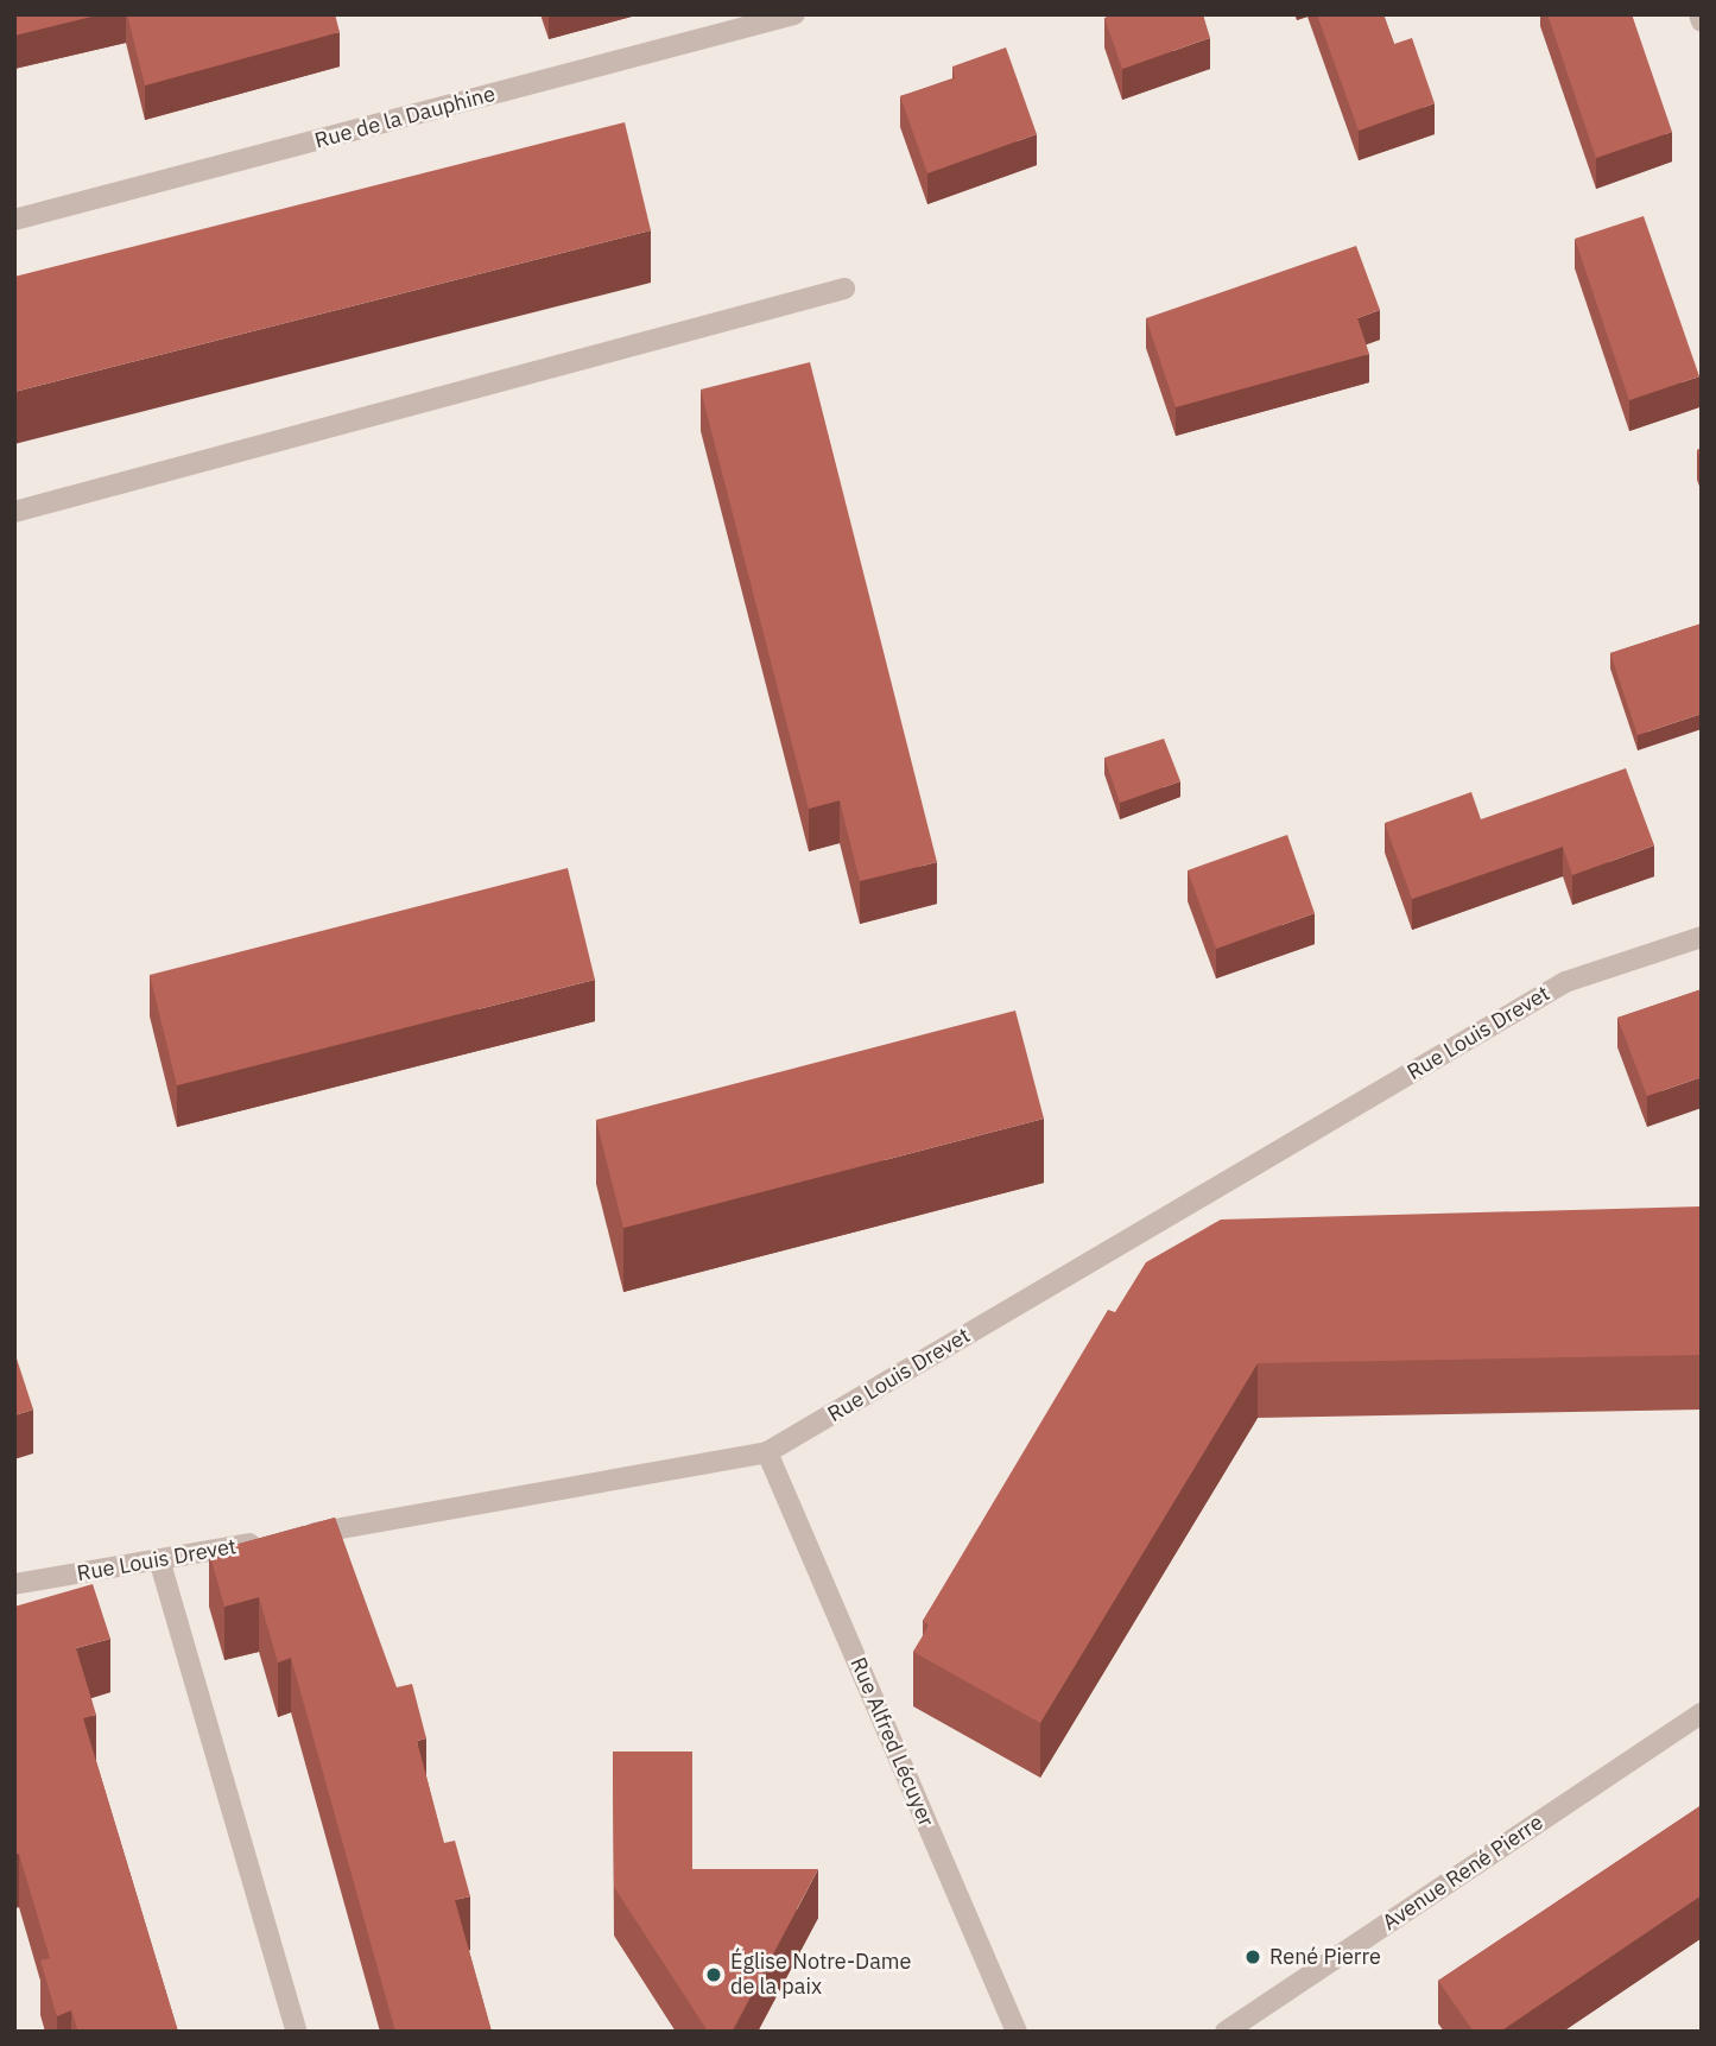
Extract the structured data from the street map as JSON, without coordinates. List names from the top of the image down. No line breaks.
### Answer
{"streets":{"street":["Rue de la Dauphine","Rue Louis Drevet","Rue Alfred Lécuyer","Avenue René Pierre"]},"crossings":[["Rue Louis Drevet","Rue Alfred Lécuyer"]],"places":["René Pierre","Église Notre-Dame de la paix"]}
